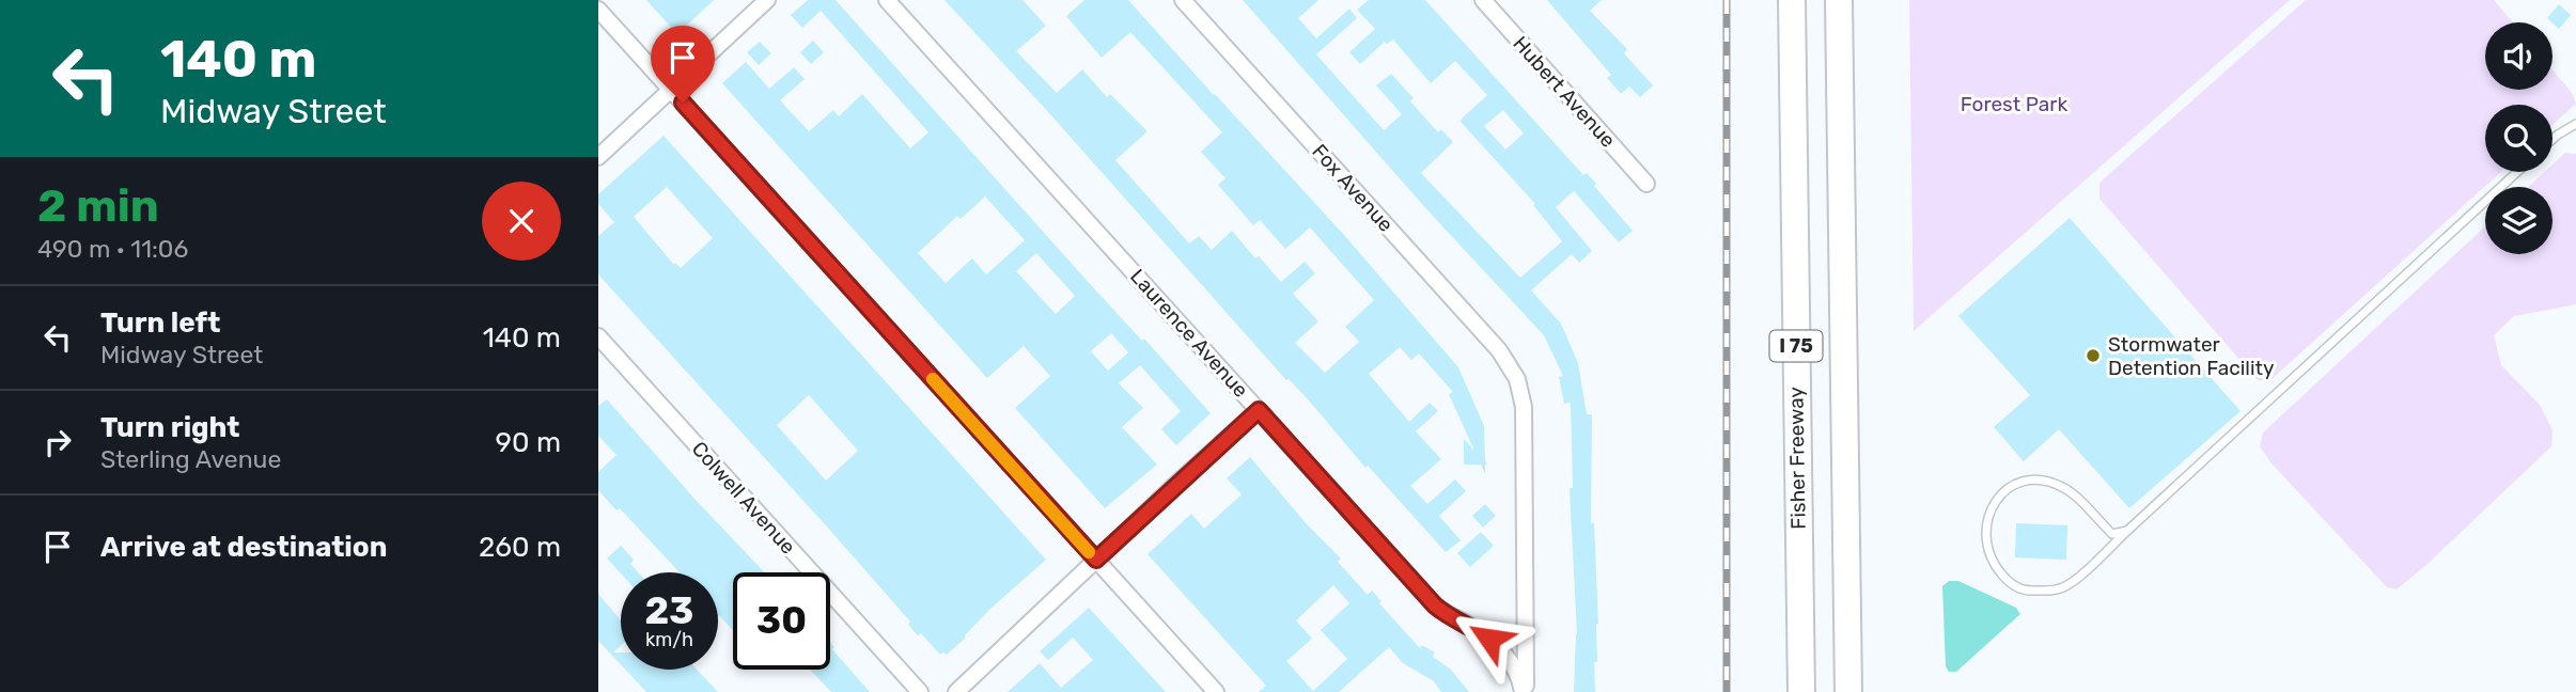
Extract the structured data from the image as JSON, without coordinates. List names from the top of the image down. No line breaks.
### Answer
{"streets":{"highway":["I 75","Fisher Freeway"],"street":["Hubert Avenue","Fox Avenue","Laurence Avenue","Colwell Avenue"]},"crossings":[["Fox Avenue","Laurence Avenue"]],"parks":["Forest Park"],"places":["Stormwater Detention Facility"],"page":{"turn":["140 m","Midway Street"],"heading":["2 min","490 m · 11:06"],"list":[{"name":"Turn left","note":"Midway Street","value":"140 m"},{"name":"Turn right","note":"Sterling Avenue","value":"90 m"},{"name":"Arrive at destination","value":"260 m"}],"speed":"23 km/h","limit":"30"}}
